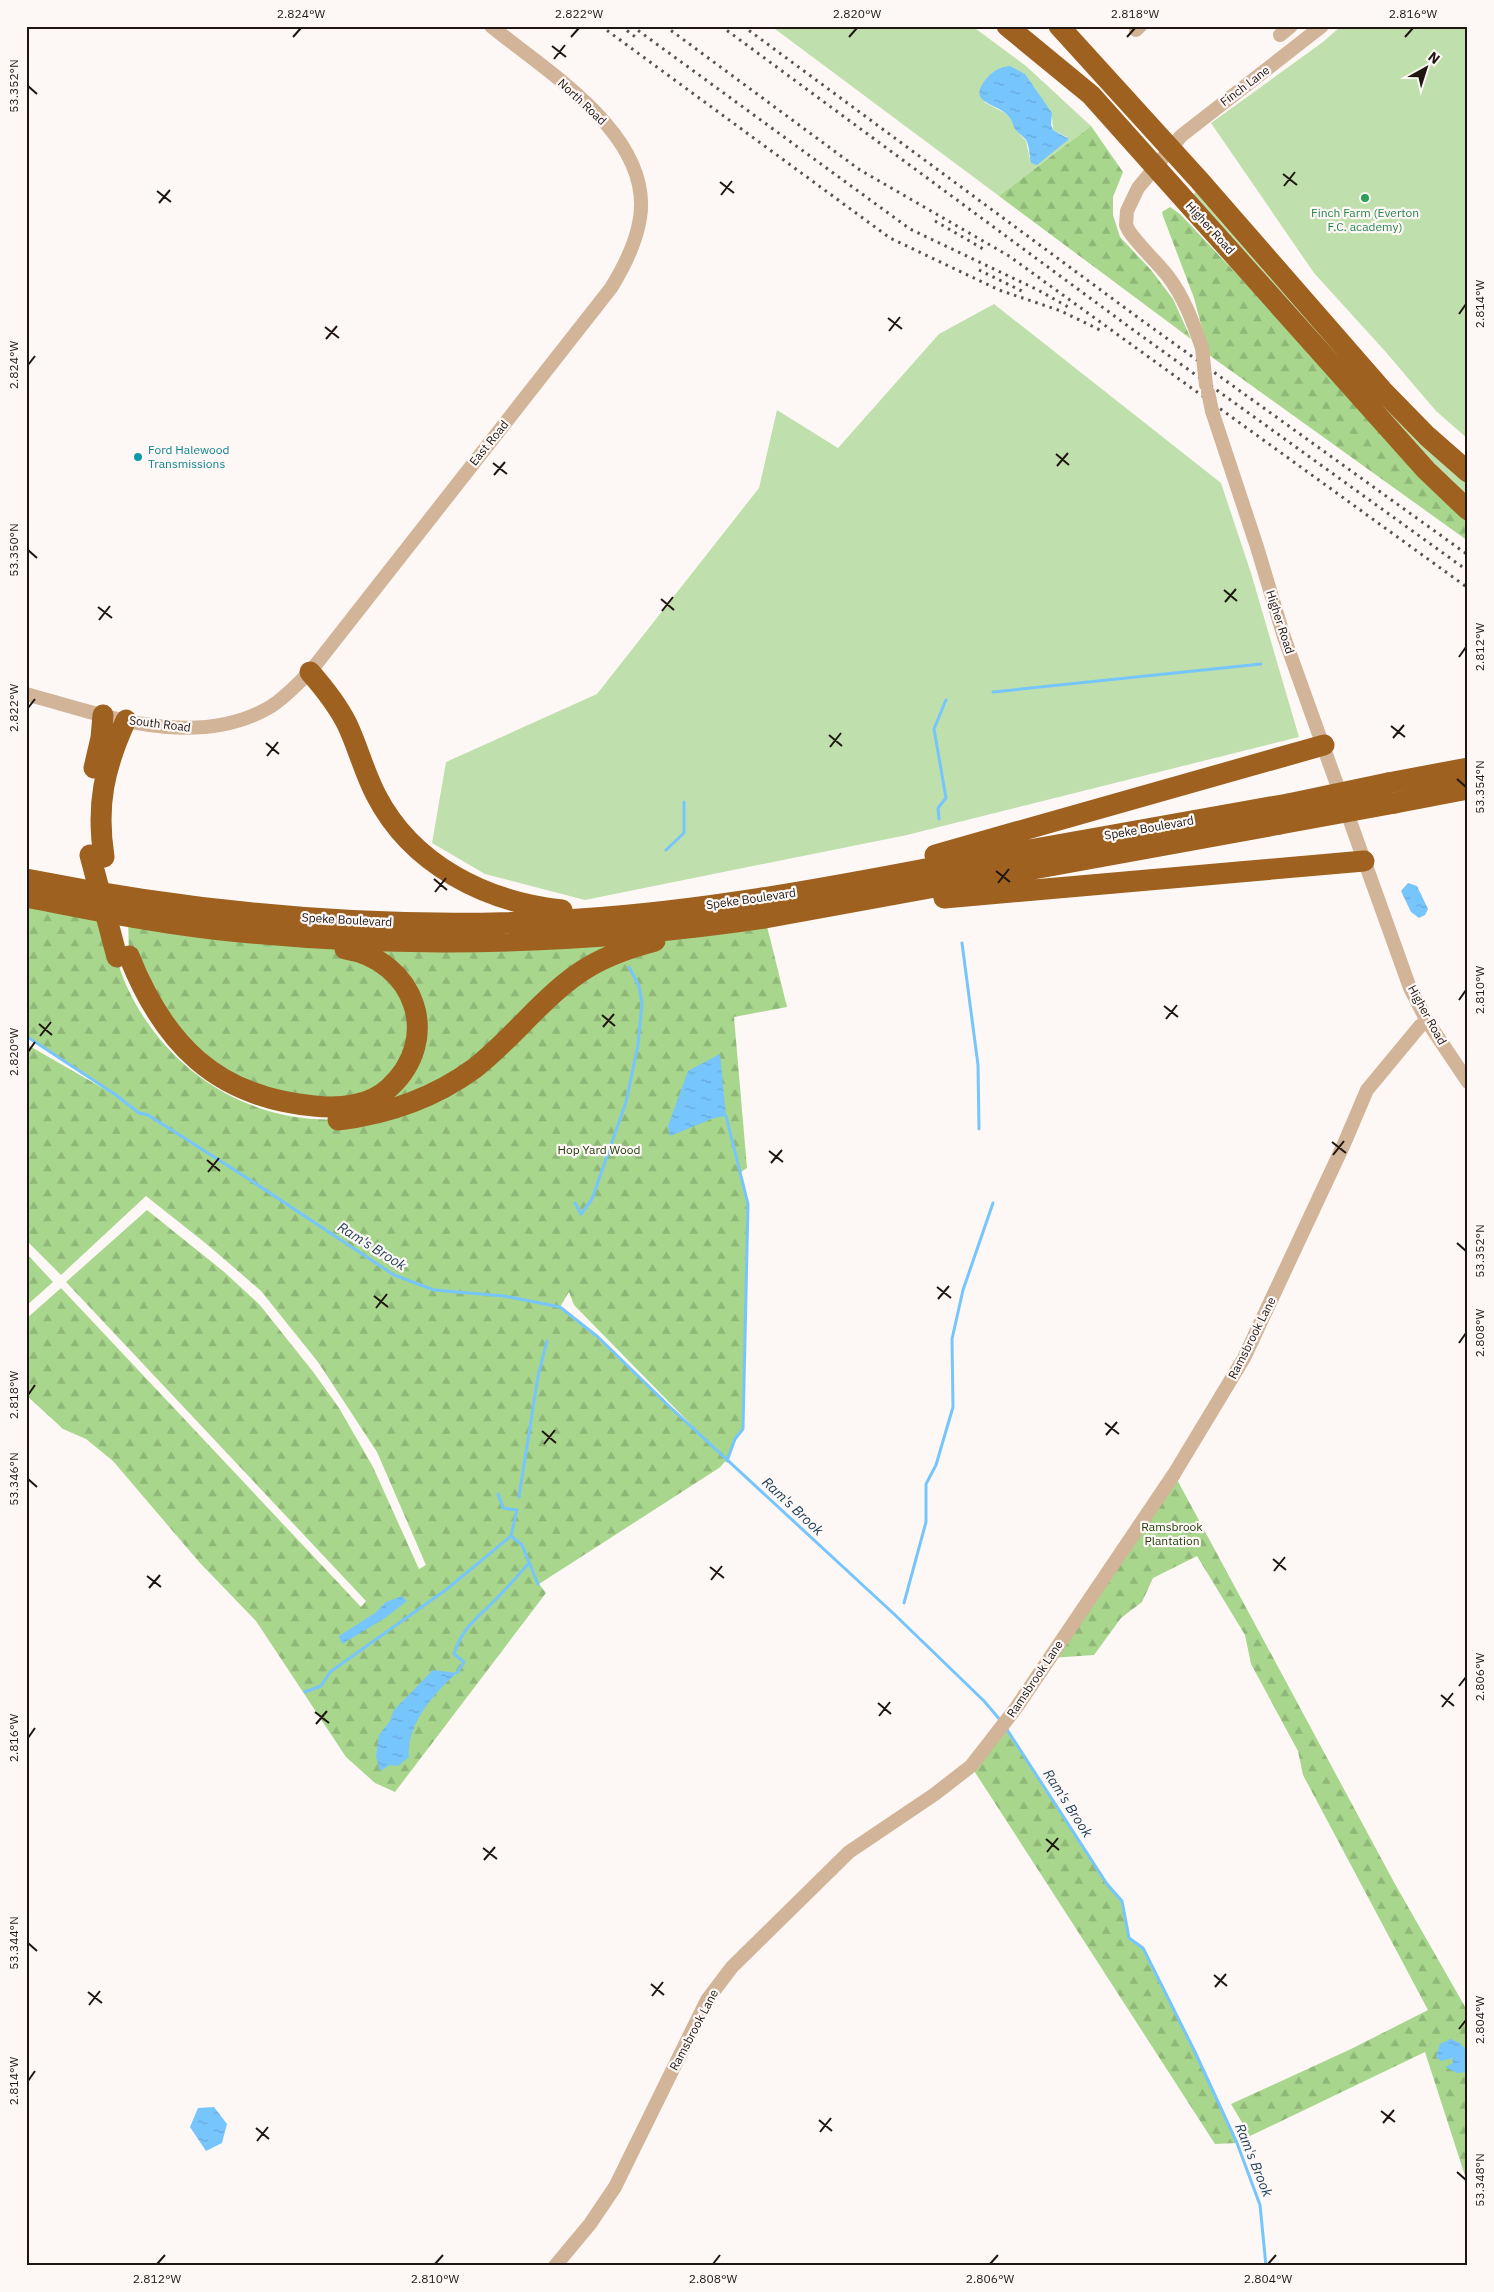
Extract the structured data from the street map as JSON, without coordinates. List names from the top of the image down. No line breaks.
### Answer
{"streets":{"highway":["Higher Road","Speke Boulevard"],"street":["Finch Lane","North Road","East Road","South Road","Ramsbrook Lane"]},"crossings":[["Finch Lane","Higher Road"],["North Road","East Road"],["Higher Road","Ramsbrook Lane"],["East Road","South Road"]],"water":["Ram's Brook"],"parks":["Hop Yard Wood","Ramsbrook Plantation"],"places":["Finch Farm (Everton F.C. academy)","Ford Halewood Transmissions"],"north":"top right","coordinates":["2.824°W","2.822°W","2.820°W","2.818°W","2.816°W","53.352°N","2.814°W","53.350°N","2.812°W","53.354°N","2.810°W","2.808°W","53.346°N","2.806°W","53.344°N","2.804°W","53.348°N"]}
